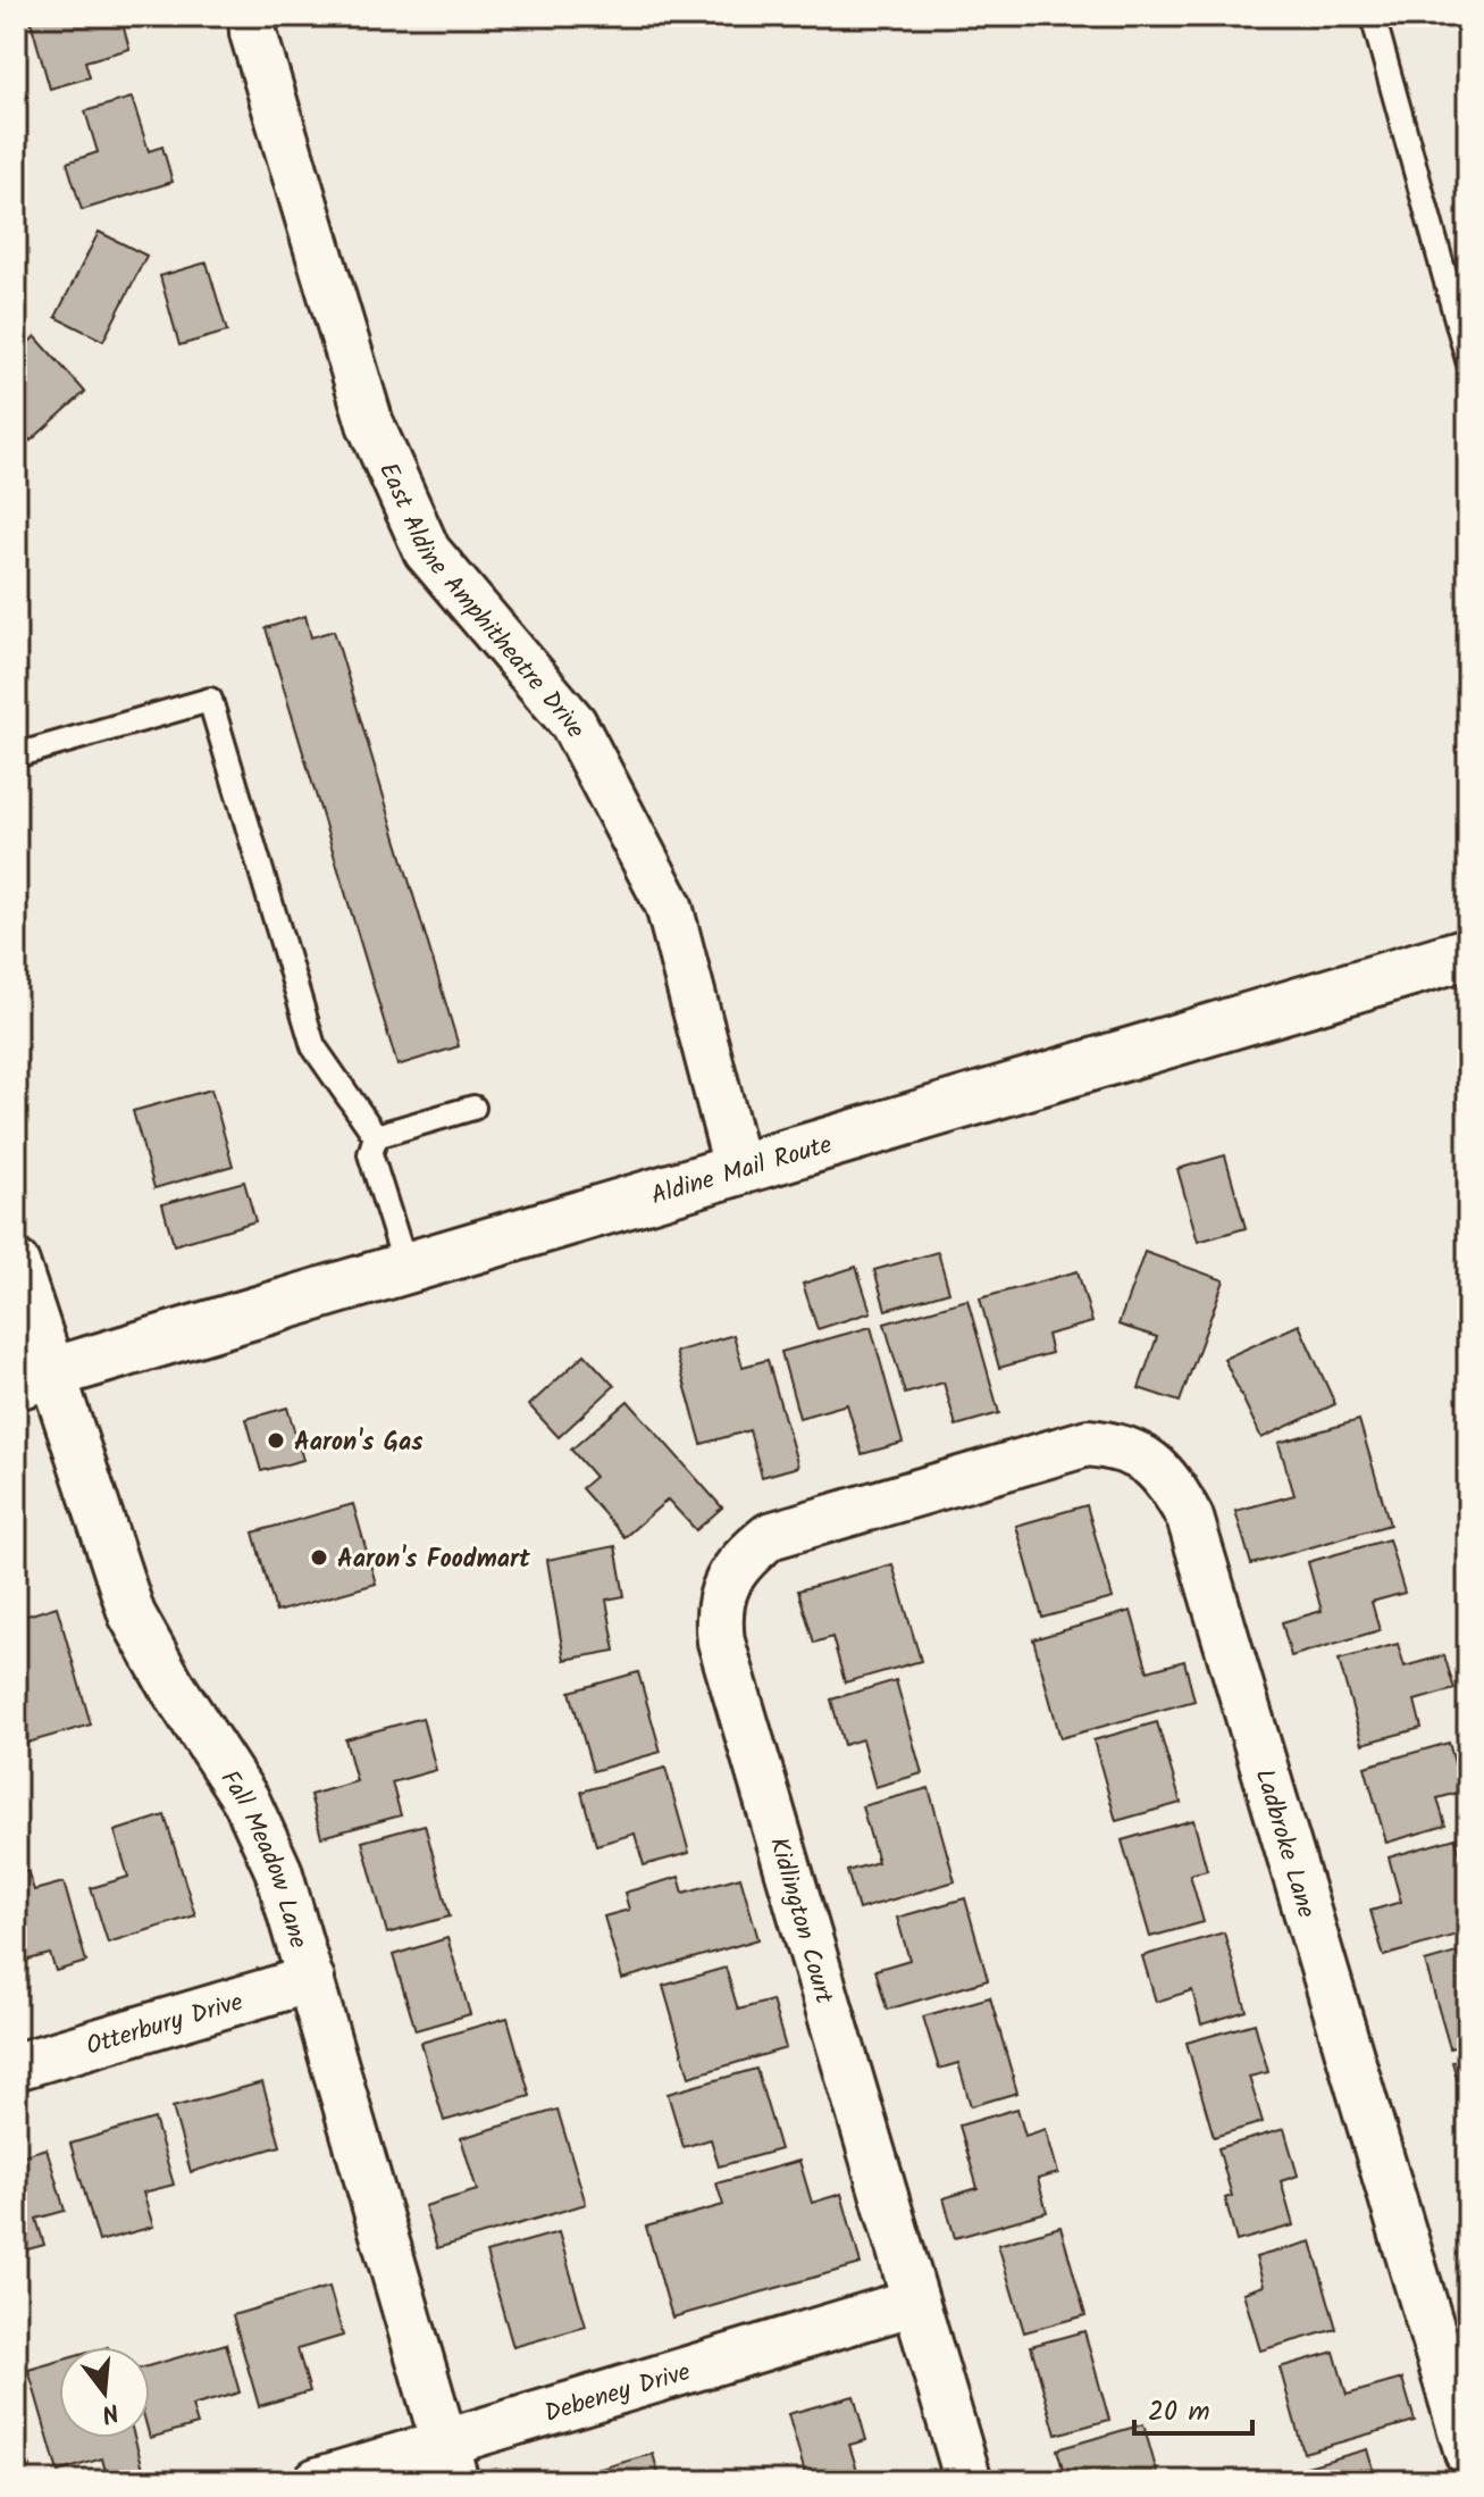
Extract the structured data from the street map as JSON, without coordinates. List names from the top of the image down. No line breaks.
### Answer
{"streets":{"main road":["Aldine Mail Route"],"street":["East Aldine Amphitheatre Drive","Ladbroke Lane","Fall Meadow Lane","Kidlington Court","Otterbury Drive","Debeney Drive"]},"crossings":[["East Aldine Amphitheatre Drive","Aldine Mail Route"],["Aldine Mail Route","Fall Meadow Lane"],["Ladbroke Lane","Kidlington Court"],["Fall Meadow Lane","Otterbury Drive"],["Fall Meadow Lane","Debeney Drive"],["Kidlington Court","Debeney Drive"]],"places":["Aaron's Gas","Aaron's Foodmart"],"scale_bar":"20 m","north":"bottom"}
